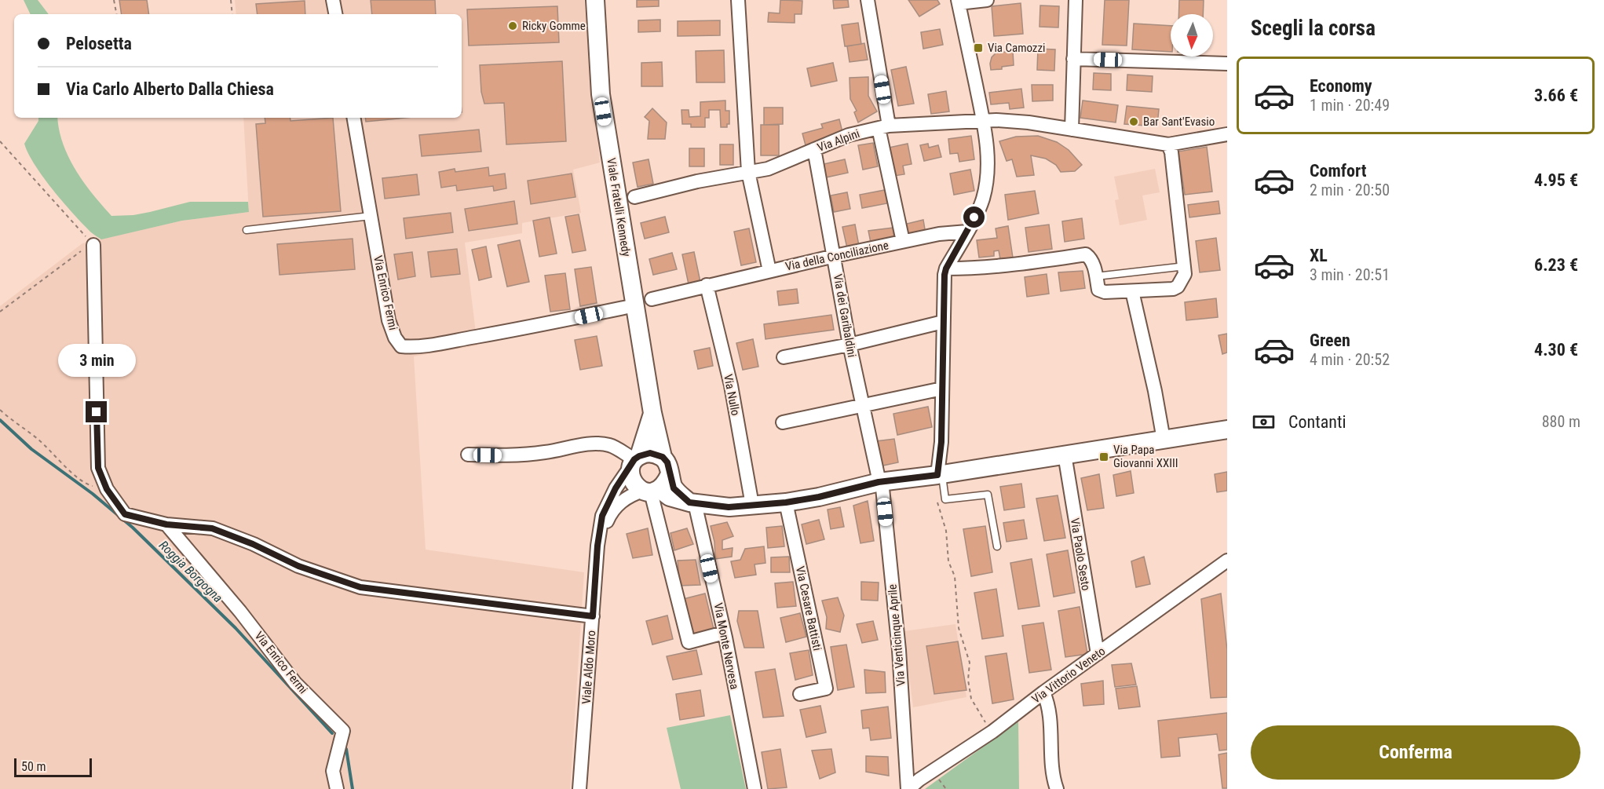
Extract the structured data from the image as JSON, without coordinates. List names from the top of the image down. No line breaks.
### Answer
{"streets":{"street":["Via Alpini","Viale Fratelli Kennedy","Via della Conciliazione","Via Enrico Fermi","Via dei Garibaldini","Via Nullo","Via Paolo Sesto","Via Cesare Battisti","Via Venticinque Aprile","Via Monte Nervesa","Viale Aldo Moro","Via Vittorio Veneto"]},"crossings":[["Via Alpini","Via dei Garibaldini"],["Viale Fratelli Kennedy","Via Enrico Fermi"],["Viale Fratelli Kennedy","Viale Aldo Moro"],["Via della Conciliazione","Via dei Garibaldini"],["Via della Conciliazione","Via Nullo"],["Via dei Garibaldini","Via Venticinque Aprile"],["Via Paolo Sesto","Via Vittorio Veneto"],["Via Venticinque Aprile","Via Vittorio Veneto"]],"water":["Roggia Borgogna"],"places":{"other":["Ricky Gomme","Bar Sant'Evasio"],"transit":["Via Camozzi","Via Papa Giovanni XXIII"]},"scale_bar":"50 m","north":"bottom","page":{"heading":"Scegli la corsa","banner":["Pelosetta","Via Carlo Alberto Dalla Chiesa"],"list":[{"name":"Economy","note":"1 min · 20:49","value":"3.66 €"},{"name":"Comfort","note":"2 min · 20:50","value":"4.95 €"},{"name":"XL","note":"3 min · 20:51","value":"6.23 €"},{"name":"Green","note":"4 min · 20:52","value":"4.30 €"}],"bubble":"3 min","pay":["Contanti","880 m"],"buttons":"Conferma","scale":"50 m"}}
